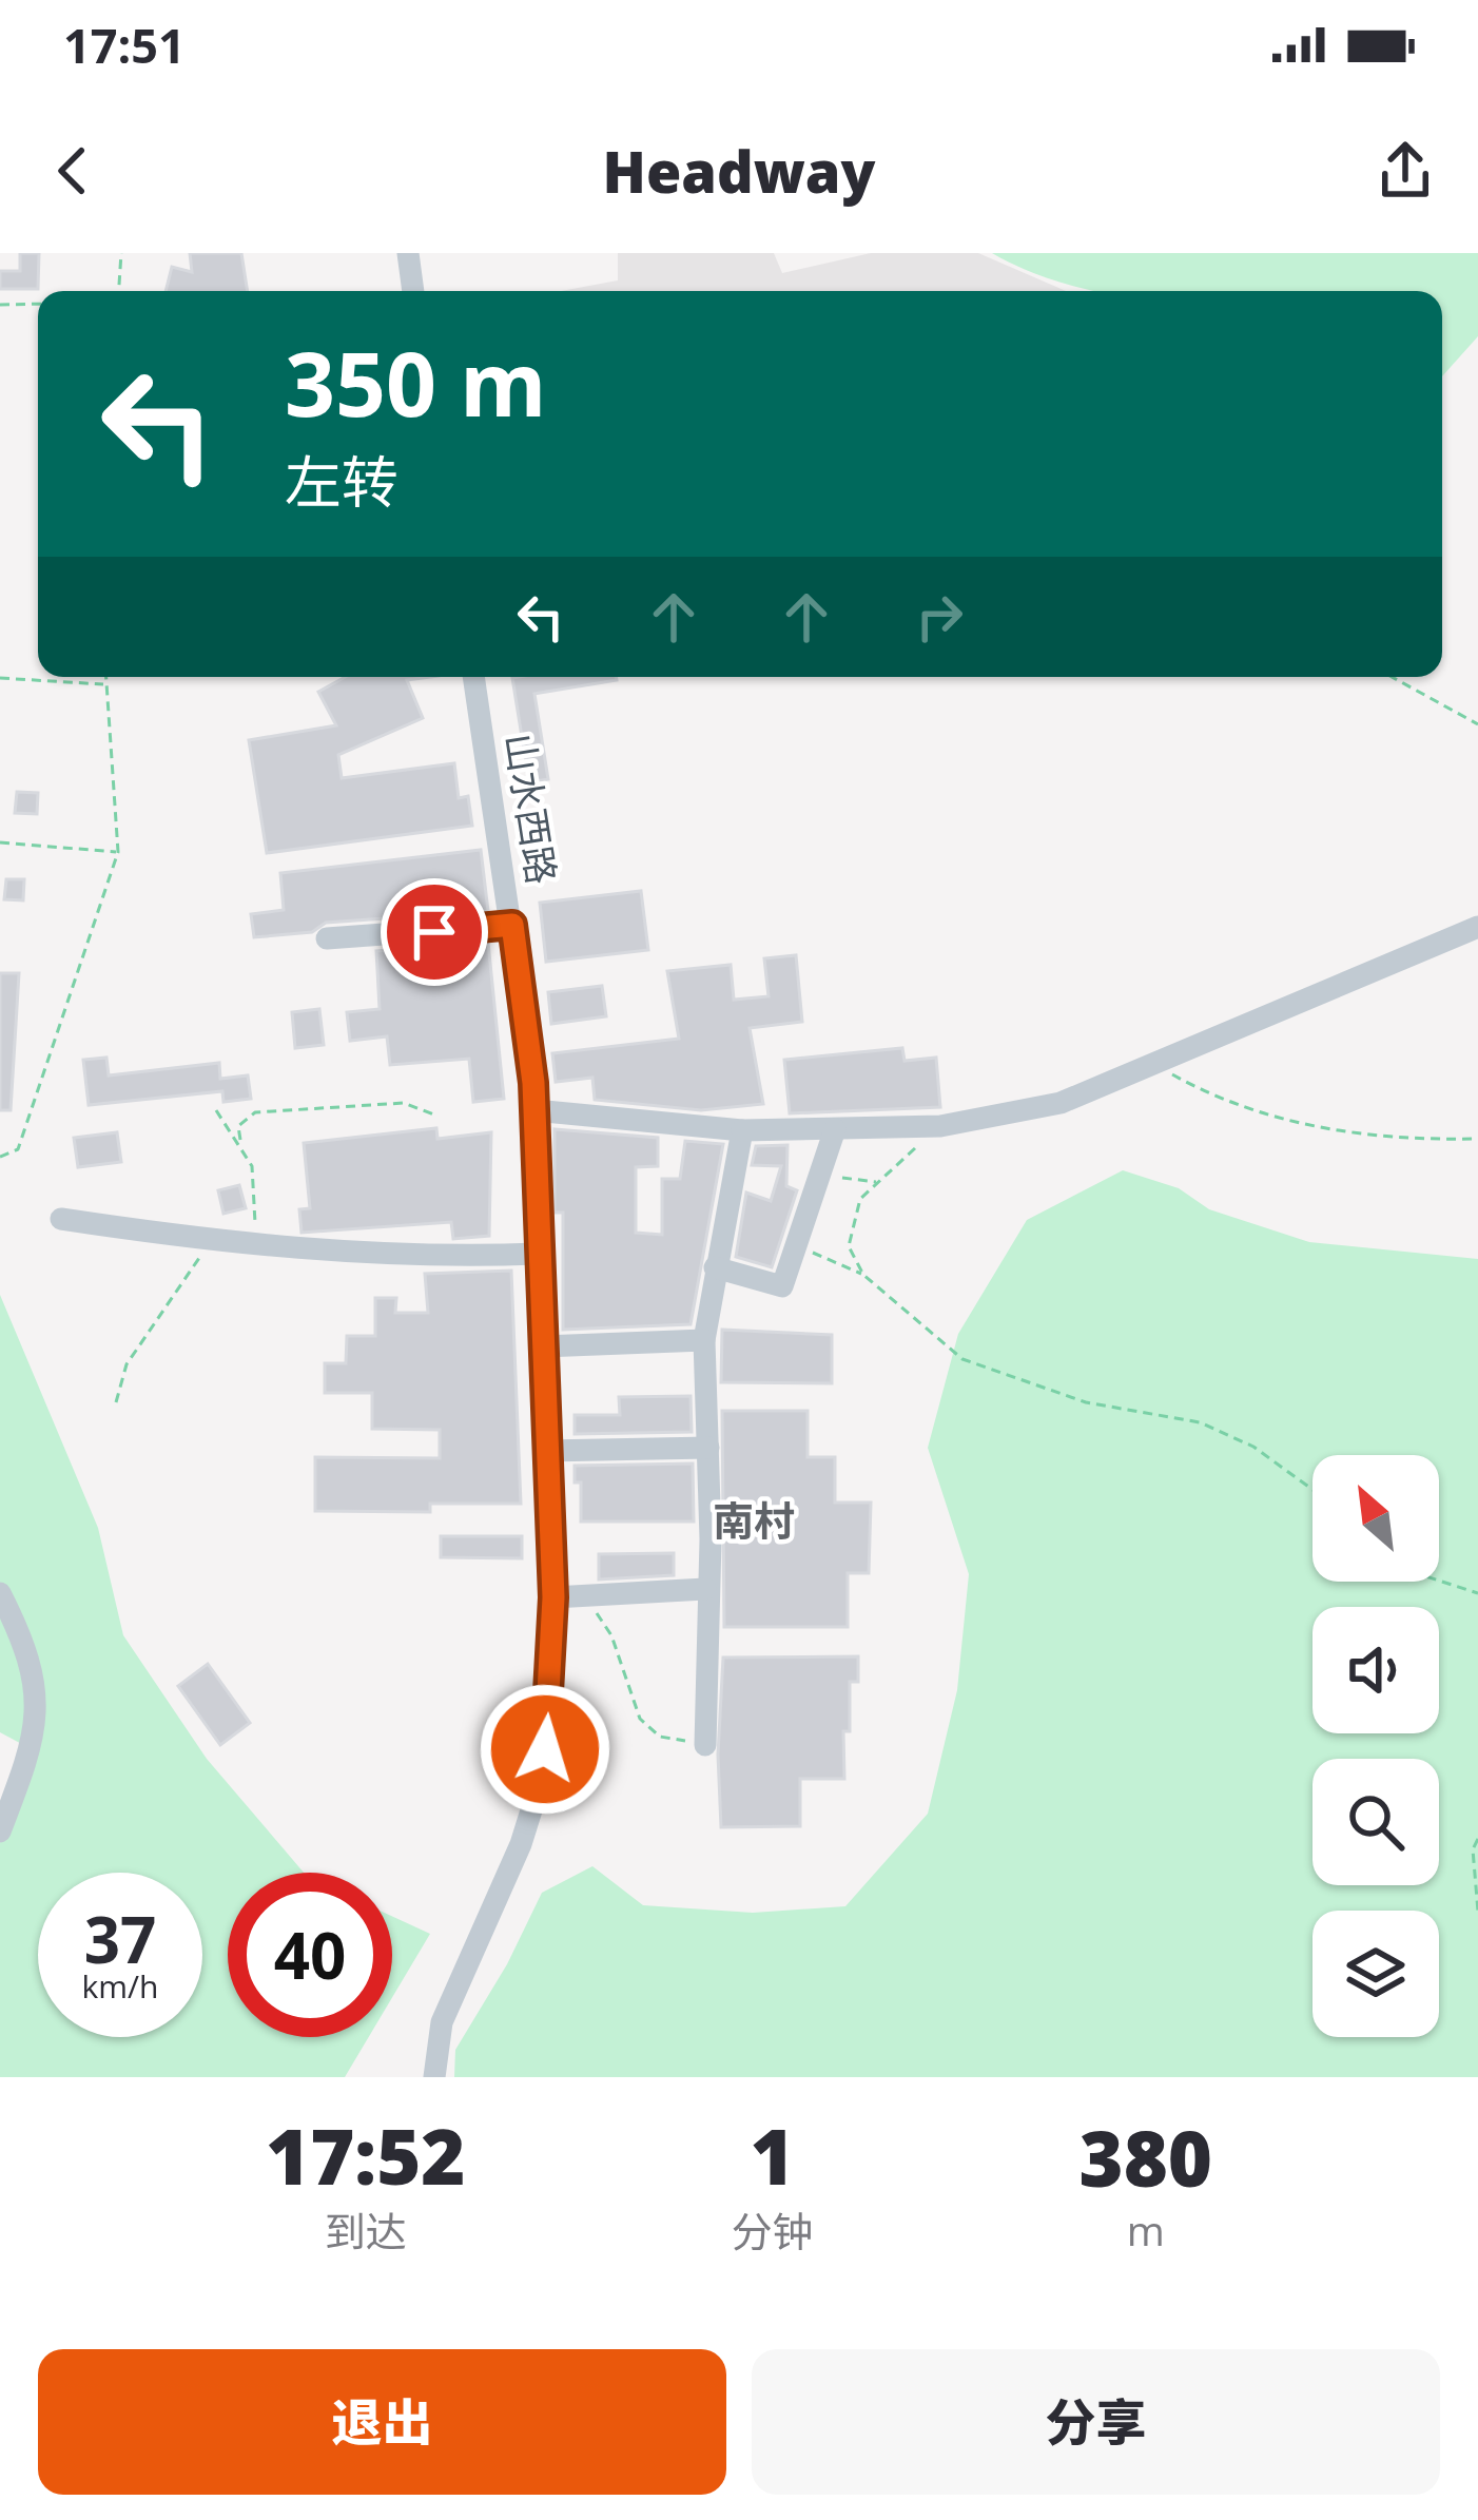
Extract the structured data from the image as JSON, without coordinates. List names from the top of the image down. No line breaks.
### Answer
{"streets":{"street":["山水西路"]},"districts":["南村"],"north":"top left","page":{"status":"17:51","header":"Headway","turn":["350 m","左转"],"speed":"37 km/h","limit":"40","eta":["17:52","到达","1","分钟","380","m"],"buttons":["退出","分享"]}}
